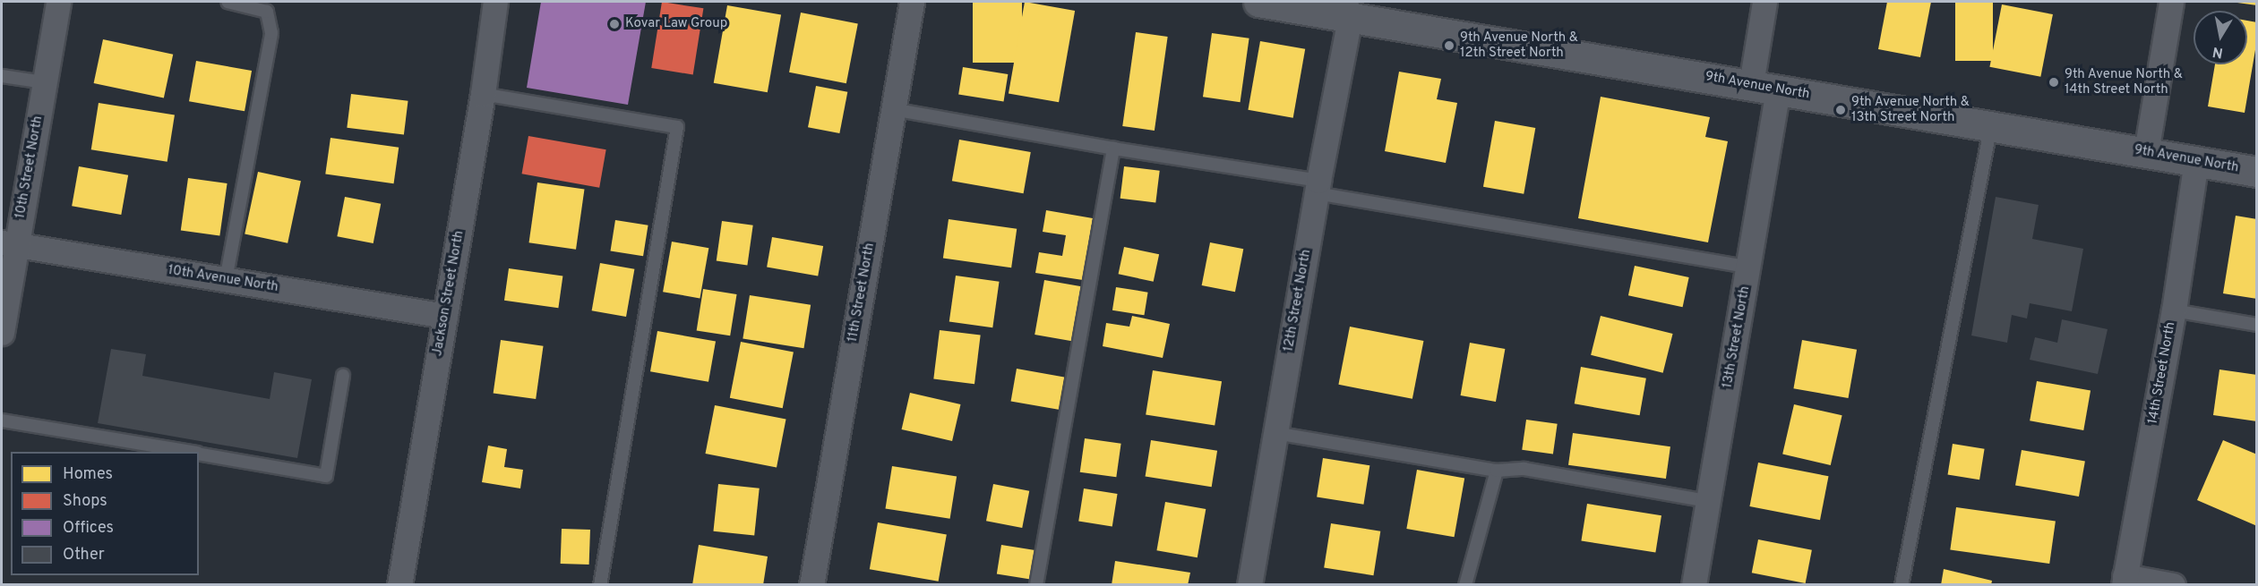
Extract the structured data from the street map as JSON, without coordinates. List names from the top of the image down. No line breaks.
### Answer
{"streets":{"street":["9th Avenue North","10th Street North","10th Avenue North","11th Street North","Jackson Street North","12th Street North","13th Street North","14th Street North"]},"crossings":[["9th Avenue North","12th Street North"],["9th Avenue North","13th Street North"],["9th Avenue North","14th Street North"],["10th Street North","10th Avenue North"],["10th Avenue North","Jackson Street North"]],"places":["Kovar Law Group","9th Avenue North & 12th Street North","9th Avenue North & 14th Street North","9th Avenue North & 13th Street North"],"legend":["Homes","Shops","Offices","Other"],"north":"bottom"}
